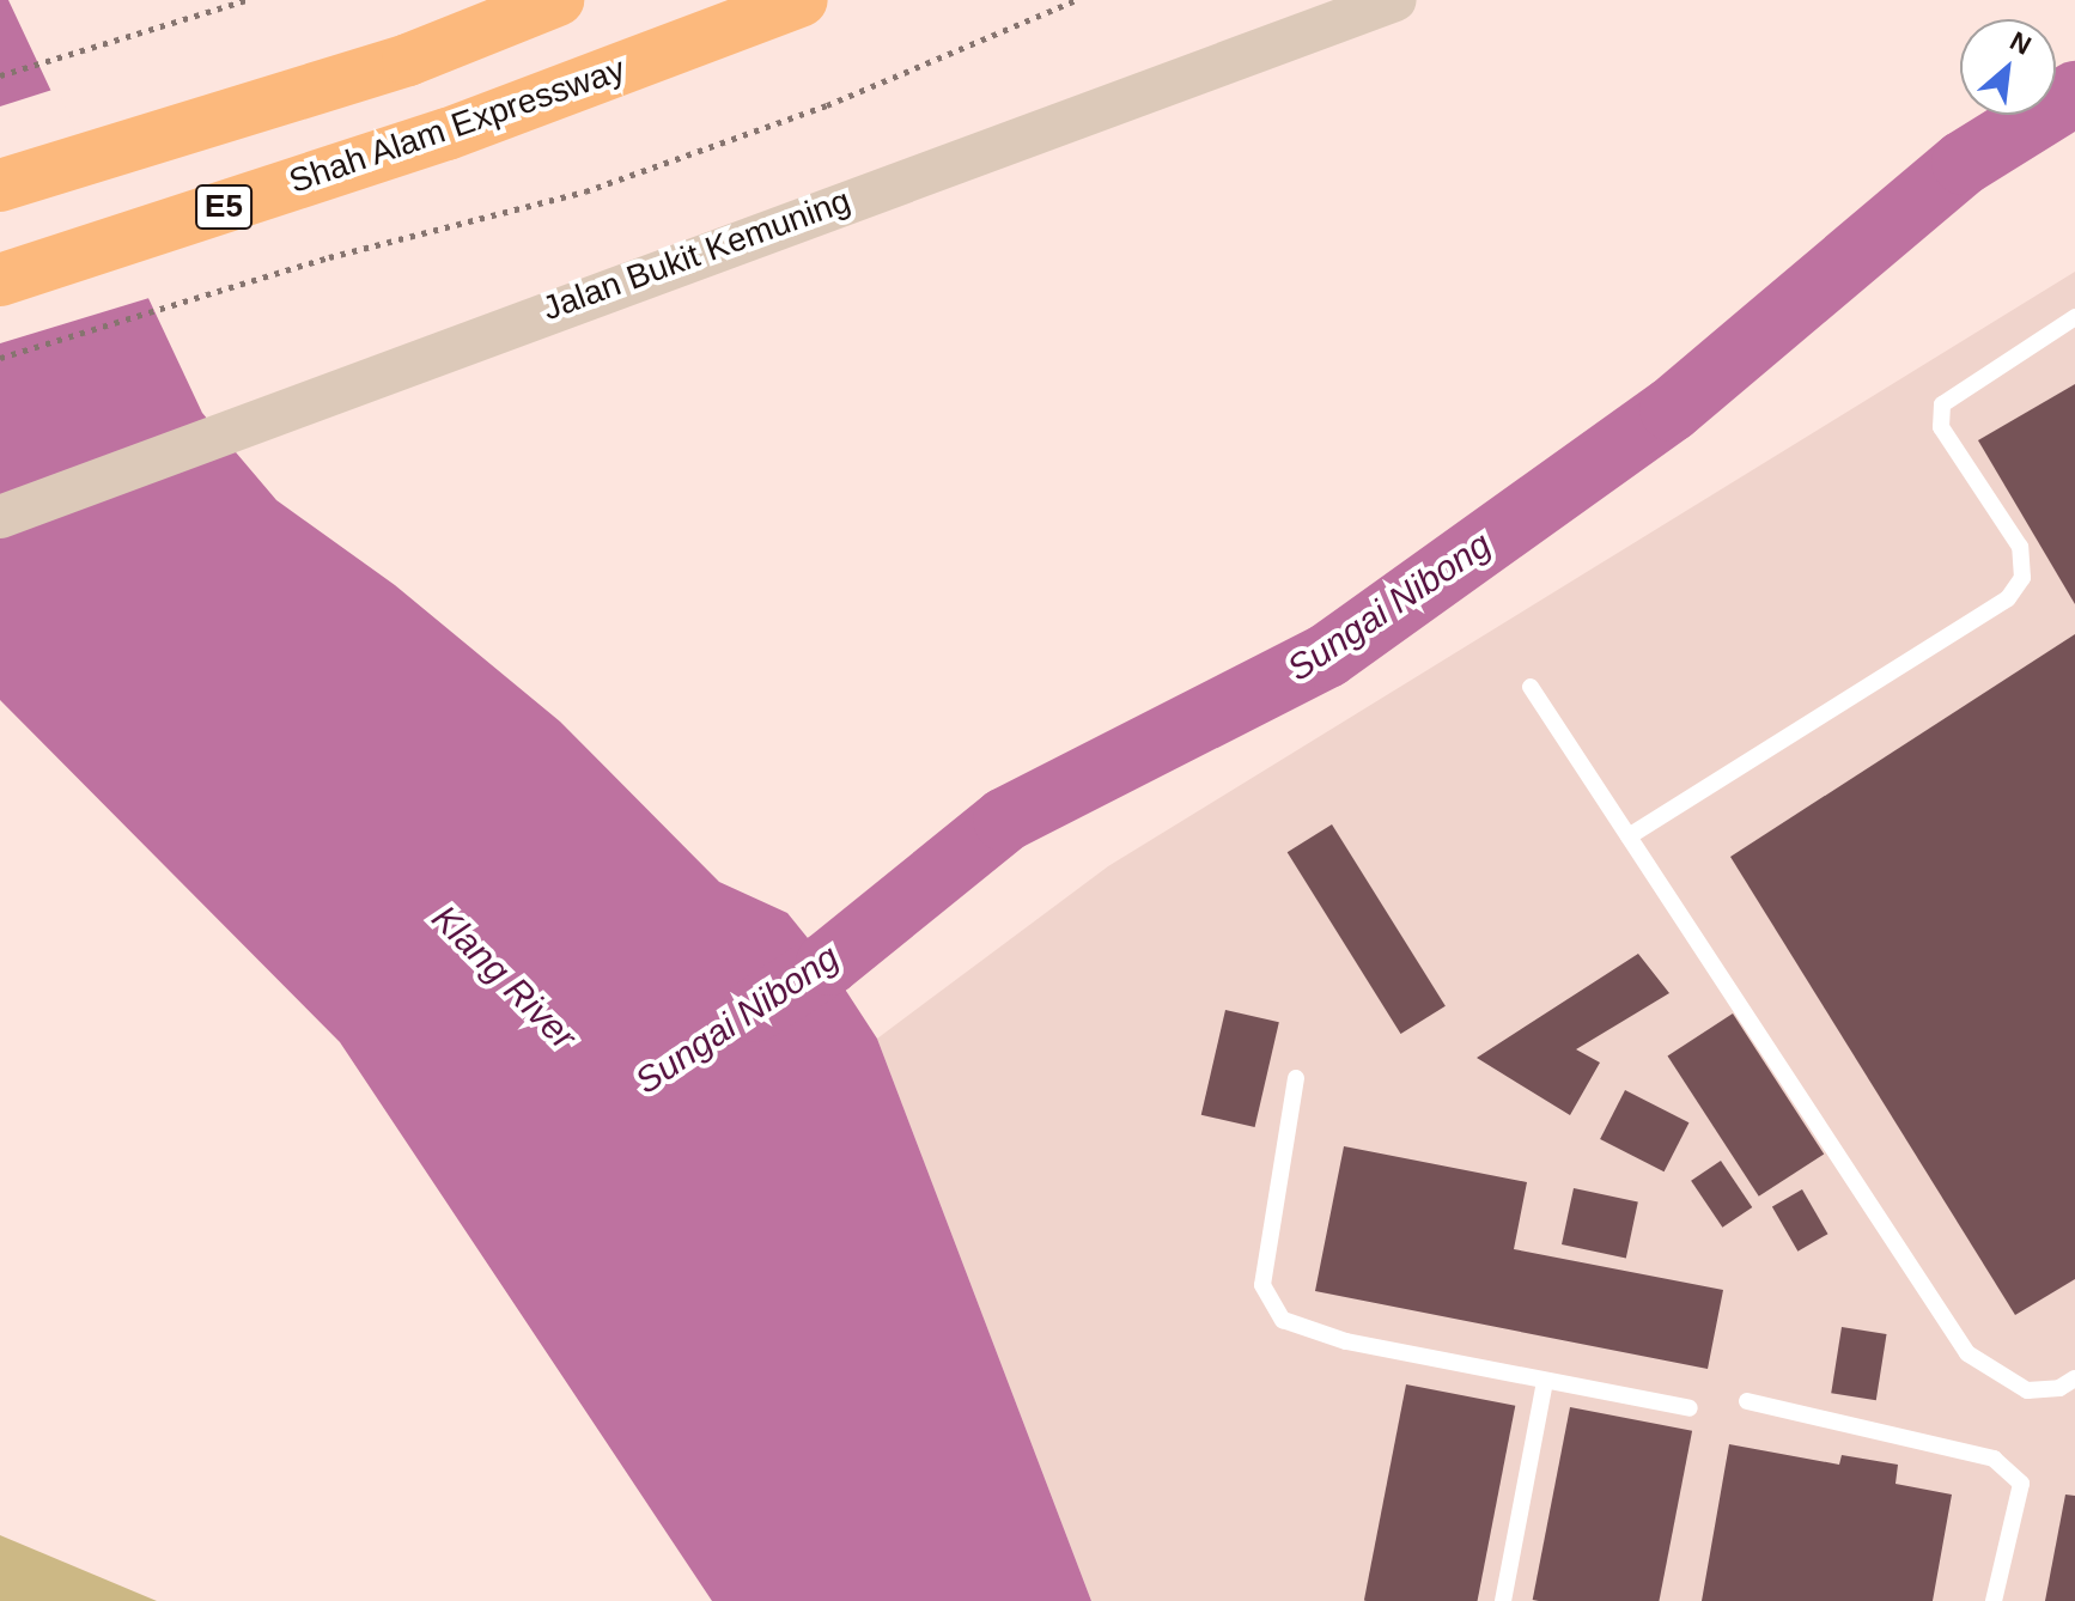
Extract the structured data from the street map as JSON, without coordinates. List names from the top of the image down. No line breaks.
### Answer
{"streets":{"highway":["Shah Alam Expressway","E5"],"main road":["Jalan Bukit Kemuning"]},"water":["Sungai Nibong","Klang River"],"north":"top right"}
